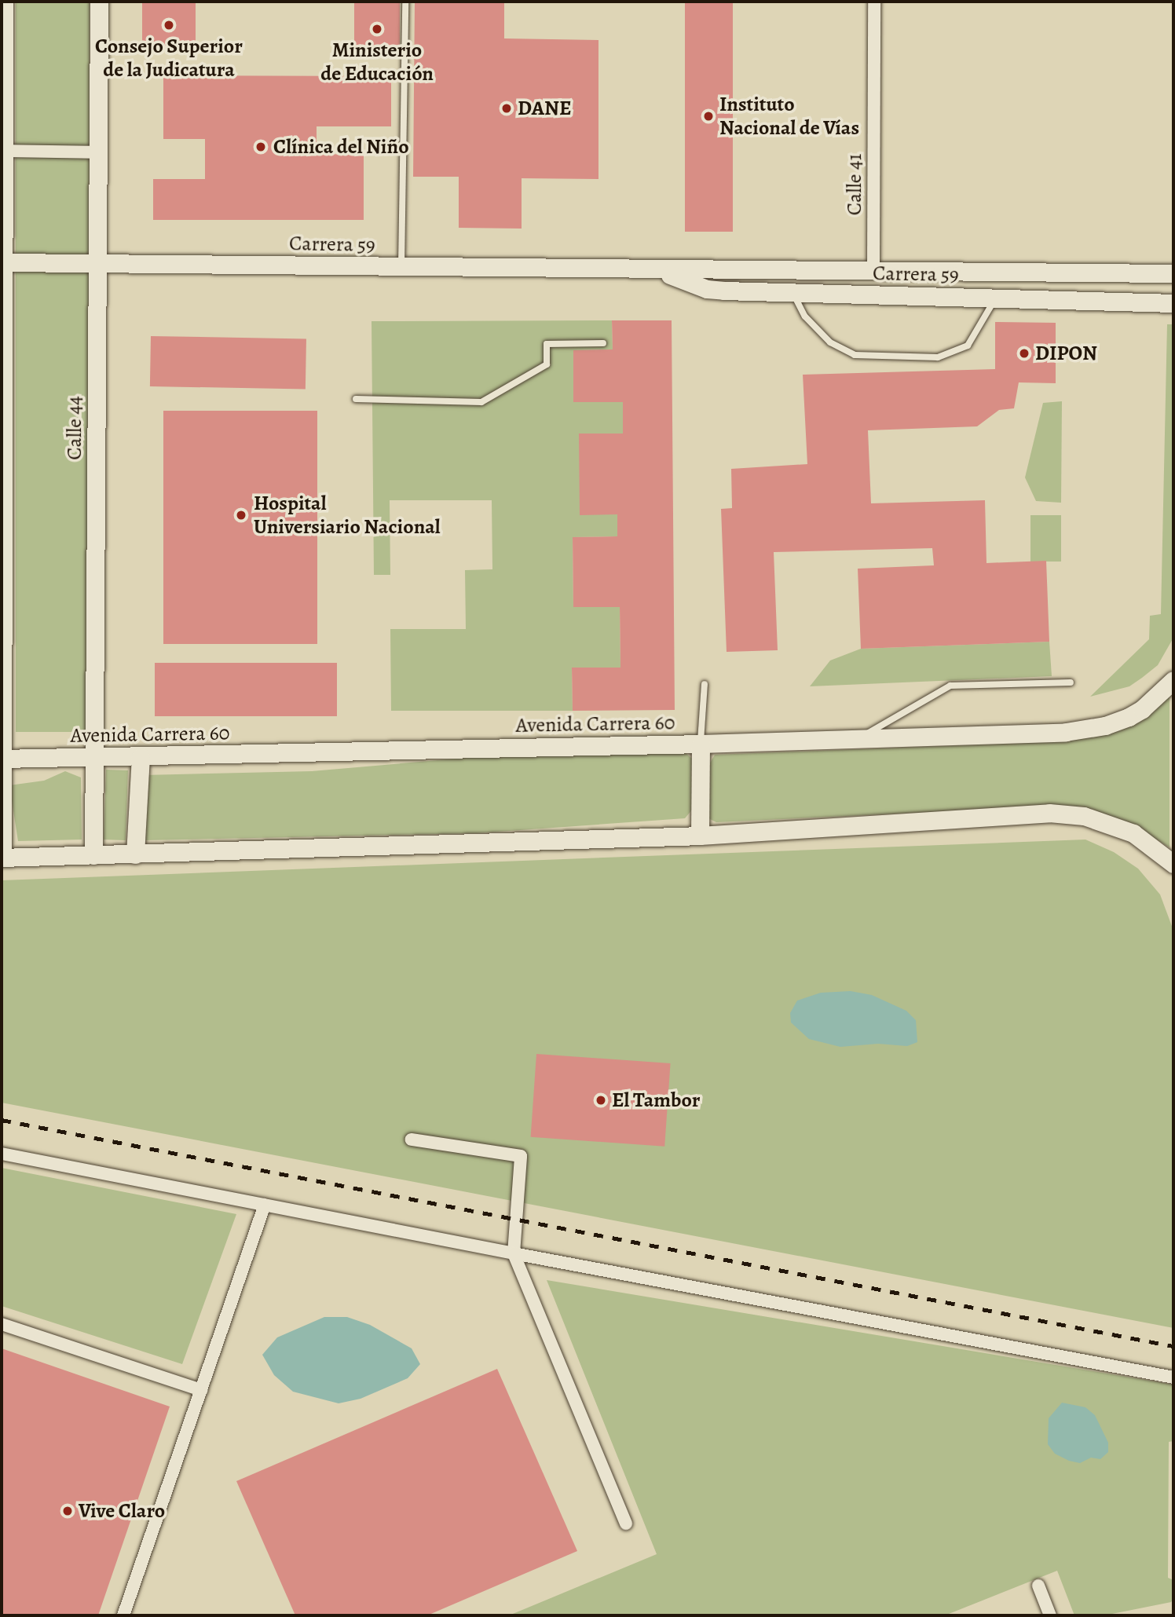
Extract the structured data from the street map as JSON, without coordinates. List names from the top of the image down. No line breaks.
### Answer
{"streets":{"street":["Calle 41","Carrera 59","Calle 44","Avenida Carrera 60"]},"crossings":[["Calle 41","Carrera 59"],["Carrera 59","Calle 44"],["Calle 44","Avenida Carrera 60"]],"places":["Consejo Superior de la Judicatura","Ministerio de Educación","DANE","Instituto Nacional de Vías","Clínica del Niño","DIPON","Hospital Universiario Nacional","El Tambor","Vive Claro"]}
